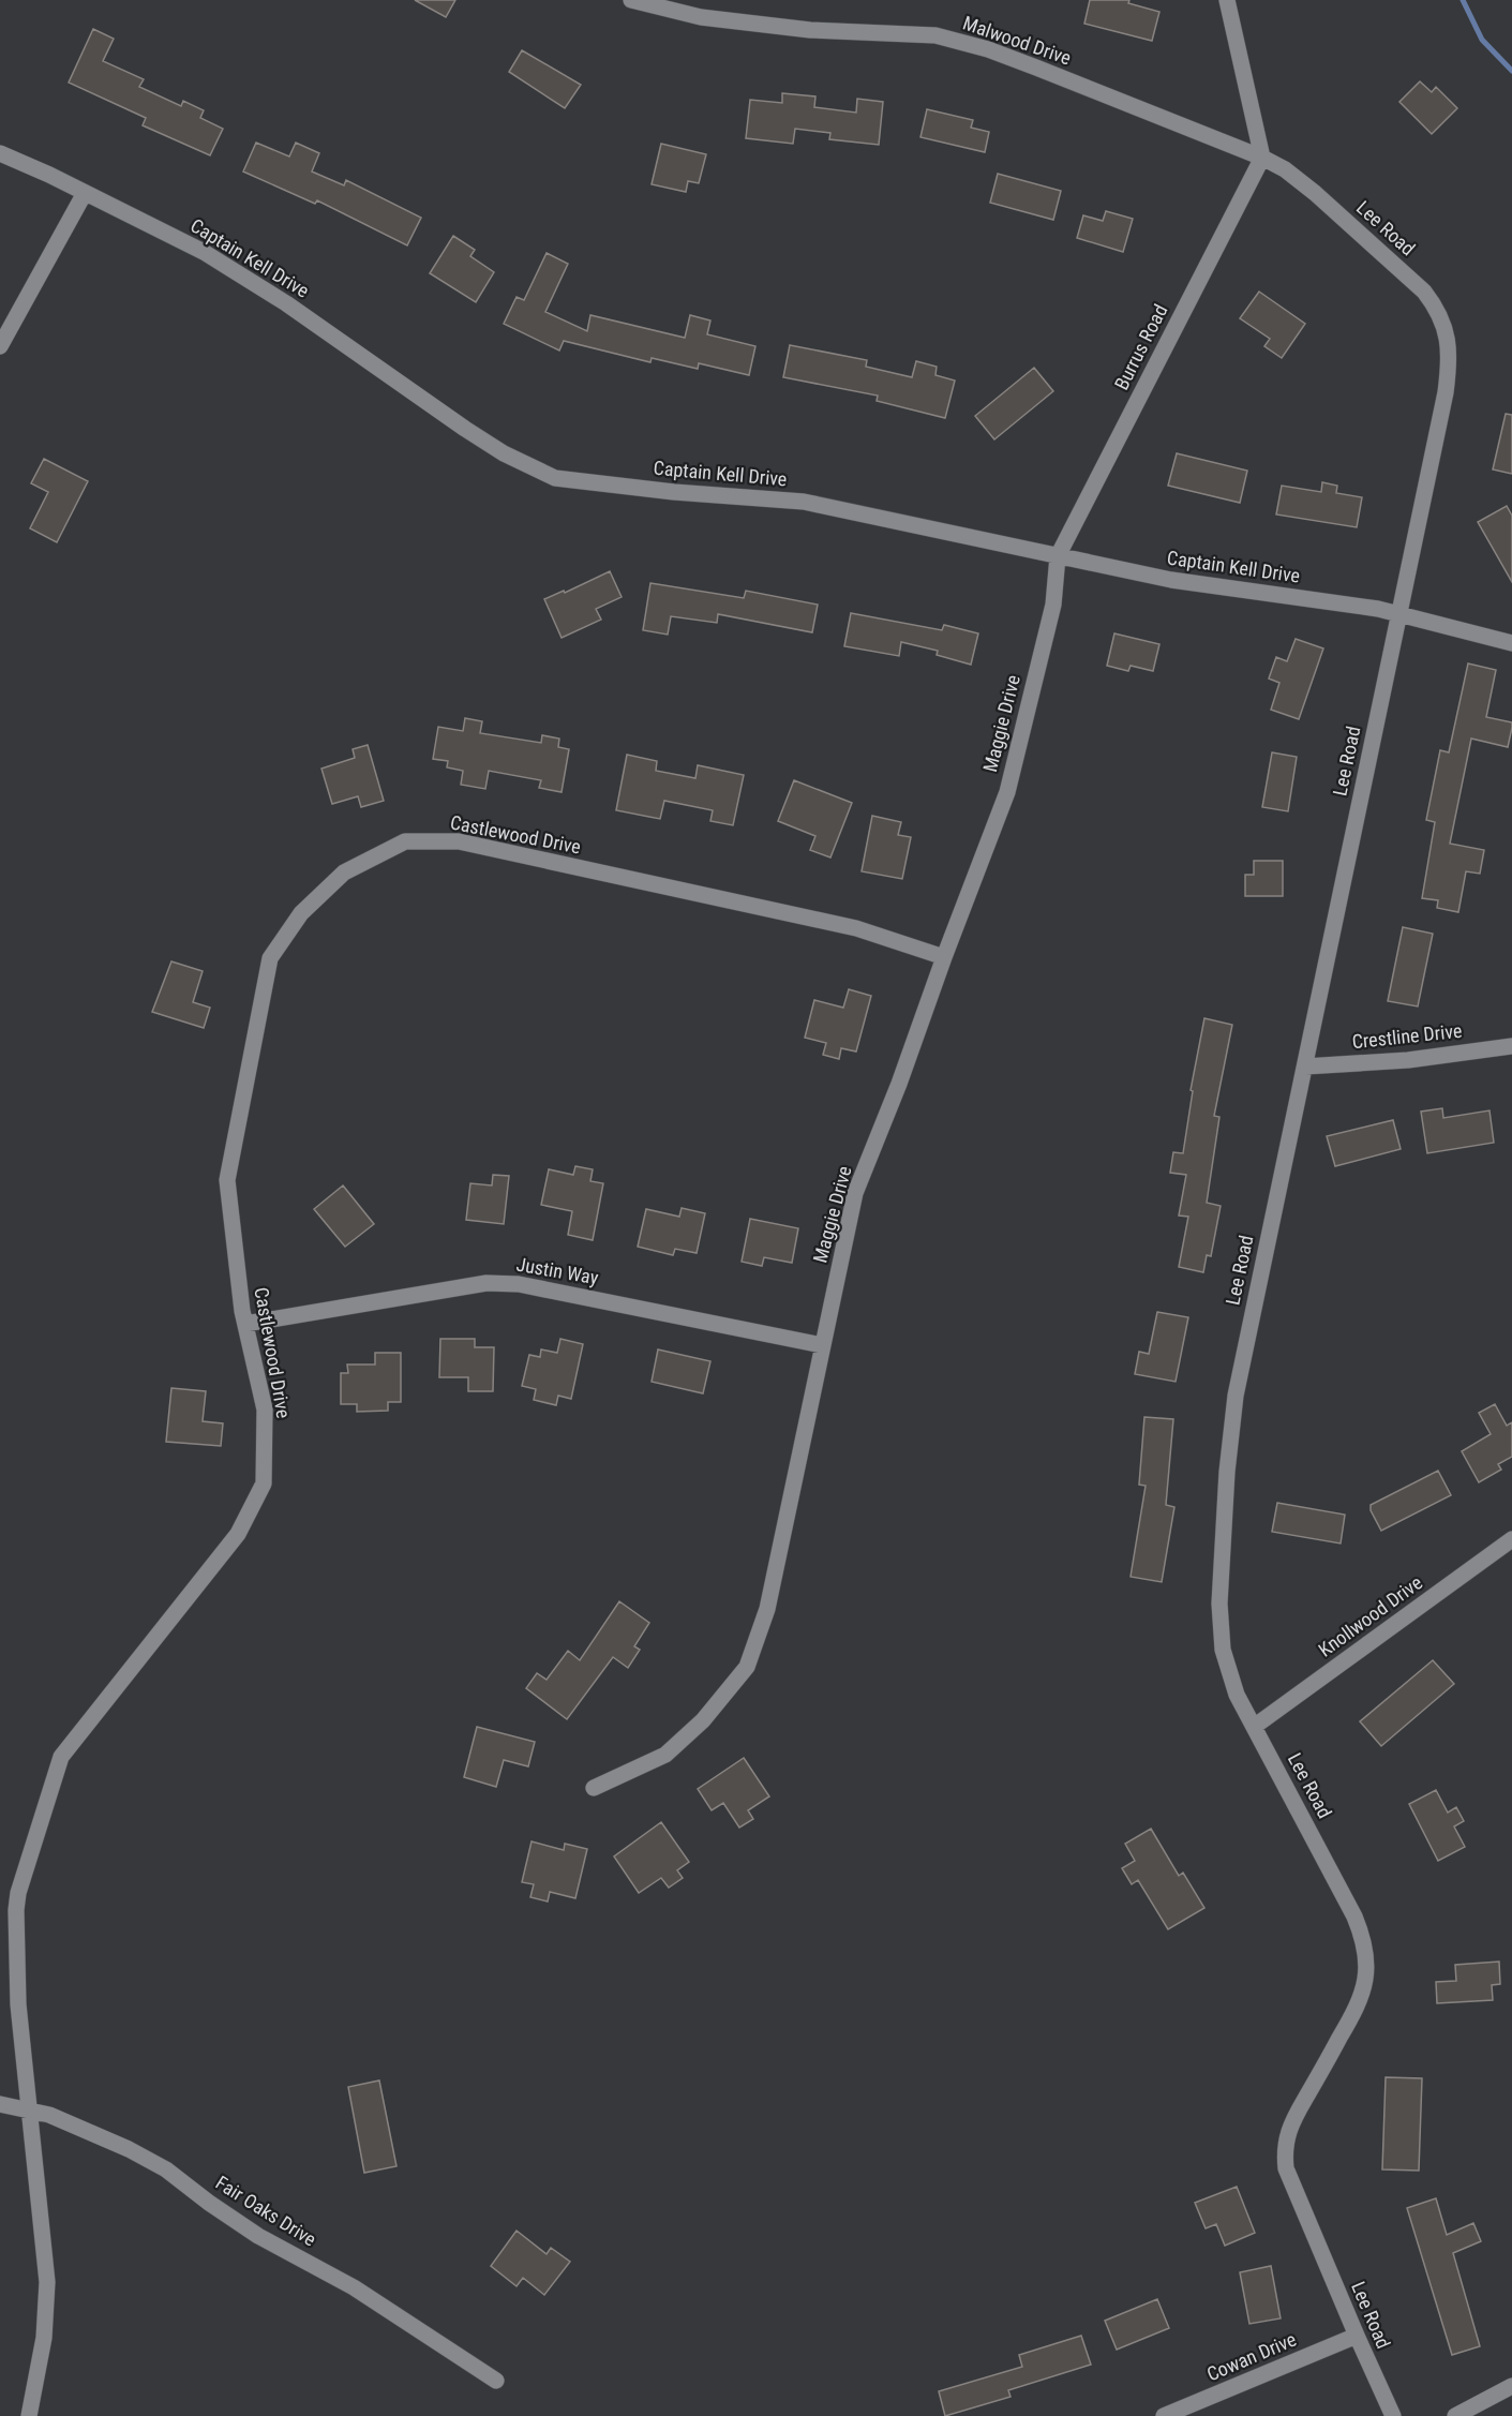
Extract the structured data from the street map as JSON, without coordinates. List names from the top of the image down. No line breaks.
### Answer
{"streets":{"street":["Malwood Drive","Lee Road","Captain Kell Drive","Burrus Road","Maggie Drive","Castlewood Drive","Crestline Drive","Justin Way","Knollwood Drive","Fair Oaks Drive","Cowan Drive"]},"crossings":[["Malwood Drive","Lee Road"],["Malwood Drive","Burrus Road"],["Lee Road","Captain Kell Drive"],["Lee Road","Burrus Road"],["Lee Road","Crestline Drive"],["Lee Road","Knollwood Drive"],["Lee Road","Cowan Drive"],["Captain Kell Drive","Burrus Road"],["Captain Kell Drive","Maggie Drive"],["Burrus Road","Maggie Drive"],["Maggie Drive","Castlewood Drive"],["Maggie Drive","Justin Way"],["Castlewood Drive","Justin Way"],["Castlewood Drive","Fair Oaks Drive"]]}
